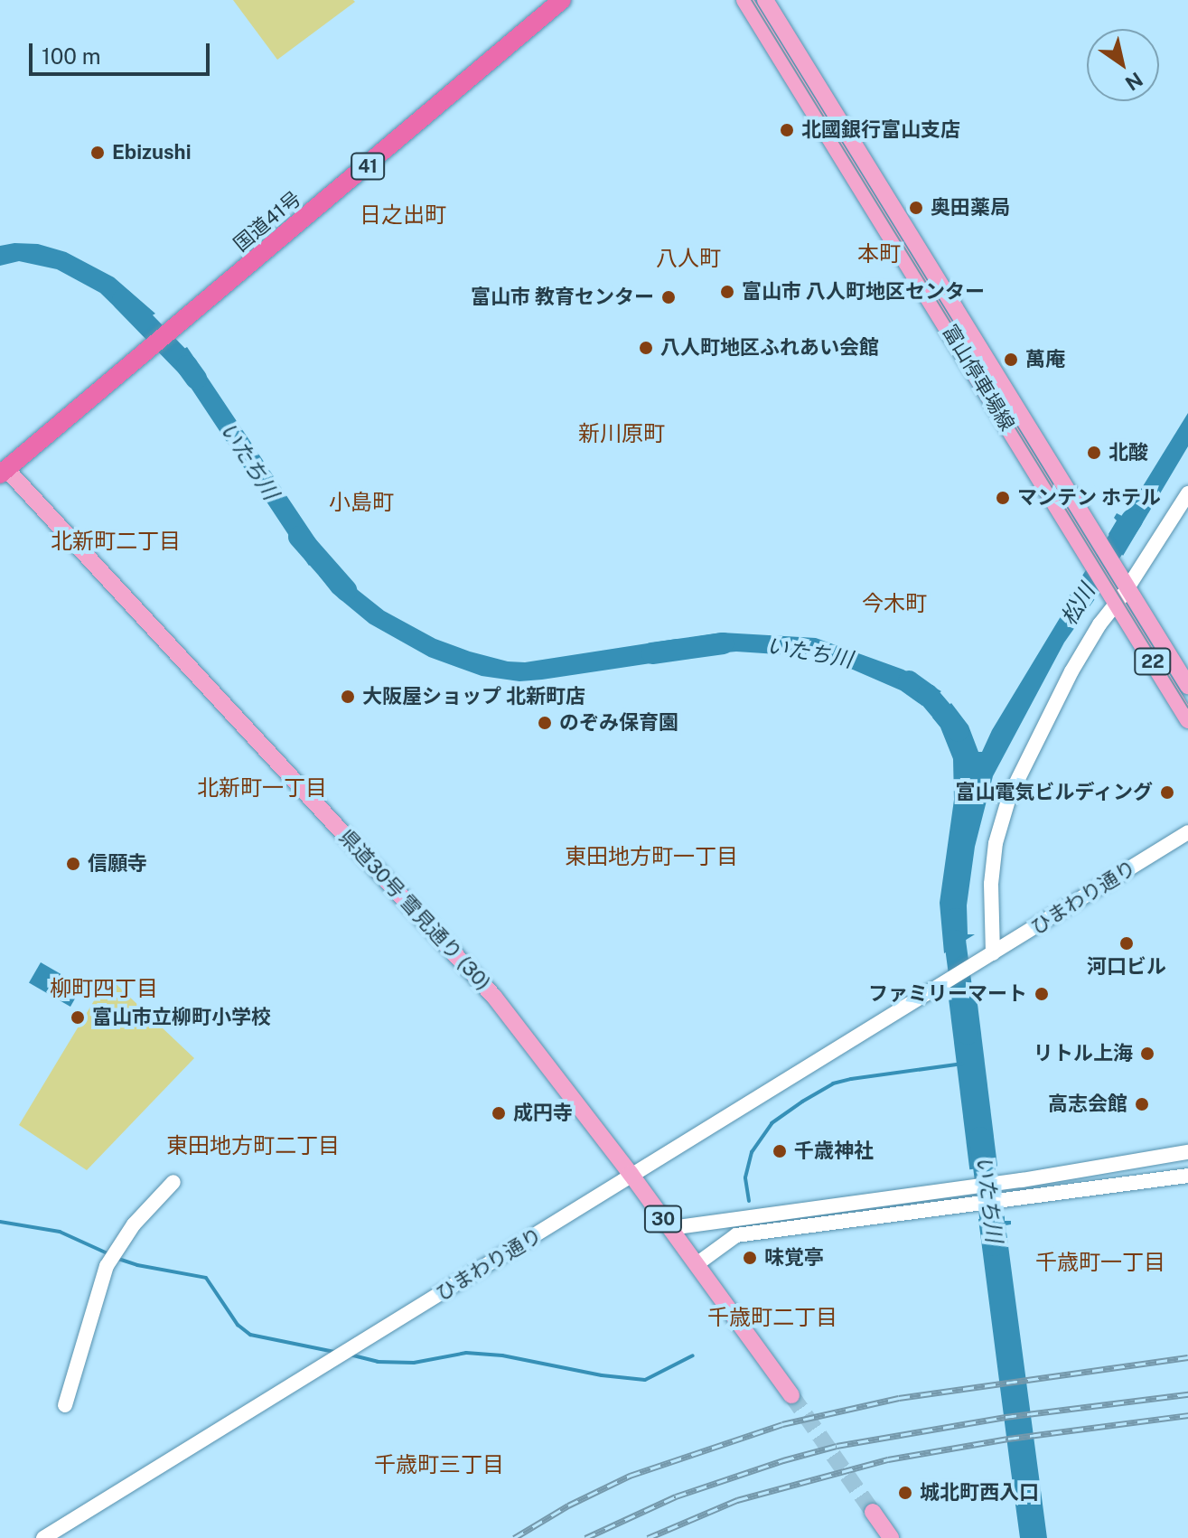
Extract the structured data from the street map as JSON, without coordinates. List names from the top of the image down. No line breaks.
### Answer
{"streets":{"highway":["41","国道41号"],"main road":["富山停車場線","22","県道30号 雪見通り (30)","30"],"street":["ひまわり通り"]},"crossings":[["国道41号","県道30号 雪見通り (30)"],["ひまわり通り","県道30号 雪見通り (30)"],["ひまわり通り","30"],["県道30号 雪見通り (30)","30"]],"districts":["日之出町","本町","八人町","新川原町","小島町","北新町二丁目","今木町","北新町一丁目","東田地方町一丁目","柳町四丁目","東田地方町二丁目","千歳町一丁目","千歳町二丁目","千歳町三丁目"],"water":["いたち川","松川"],"places":["北國銀行富山支店","Ebizushi","奥田薬局","富山市 八人町地区センター","富山市 教育センター","八人町地区ふれあい会館","萬庵","北酸","マンテン ホテル","大阪屋ショップ 北新町店","のぞみ保育園","富山電気ビルディング","信願寺","河口ビル","ファミリーマート","富山市立柳町小学校","リトル上海","高志会館","成円寺","千歳神社","味覚亭","城北町西入口"],"scale_bar":"100 m","north":"bottom right"}
